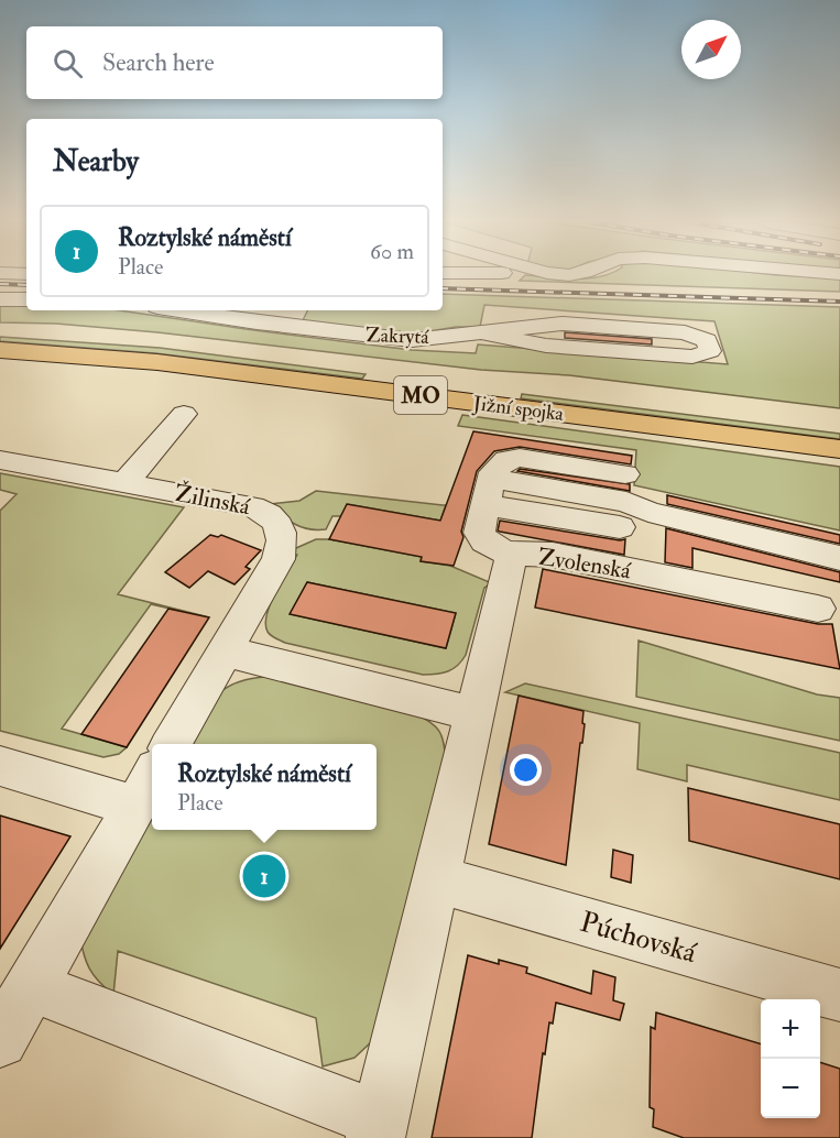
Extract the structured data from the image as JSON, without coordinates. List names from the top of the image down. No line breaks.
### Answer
{"streets":{"highway":["MO","Jižní spojka"],"street":["Zakrytá","Žilinská","Zvolenská","Púchovská"]},"crossings":[["Zvolenská","Púchovská"]],"north":"top right","page":{"search":"Search here","heading":"Nearby","list":[{"mark":"1","name":"Roztylské náměstí","note":"Place","value":"60 m"}],"popup":["Roztylské náměstí","Place"],"pins":"1","map_buttons":["+","−"]}}
